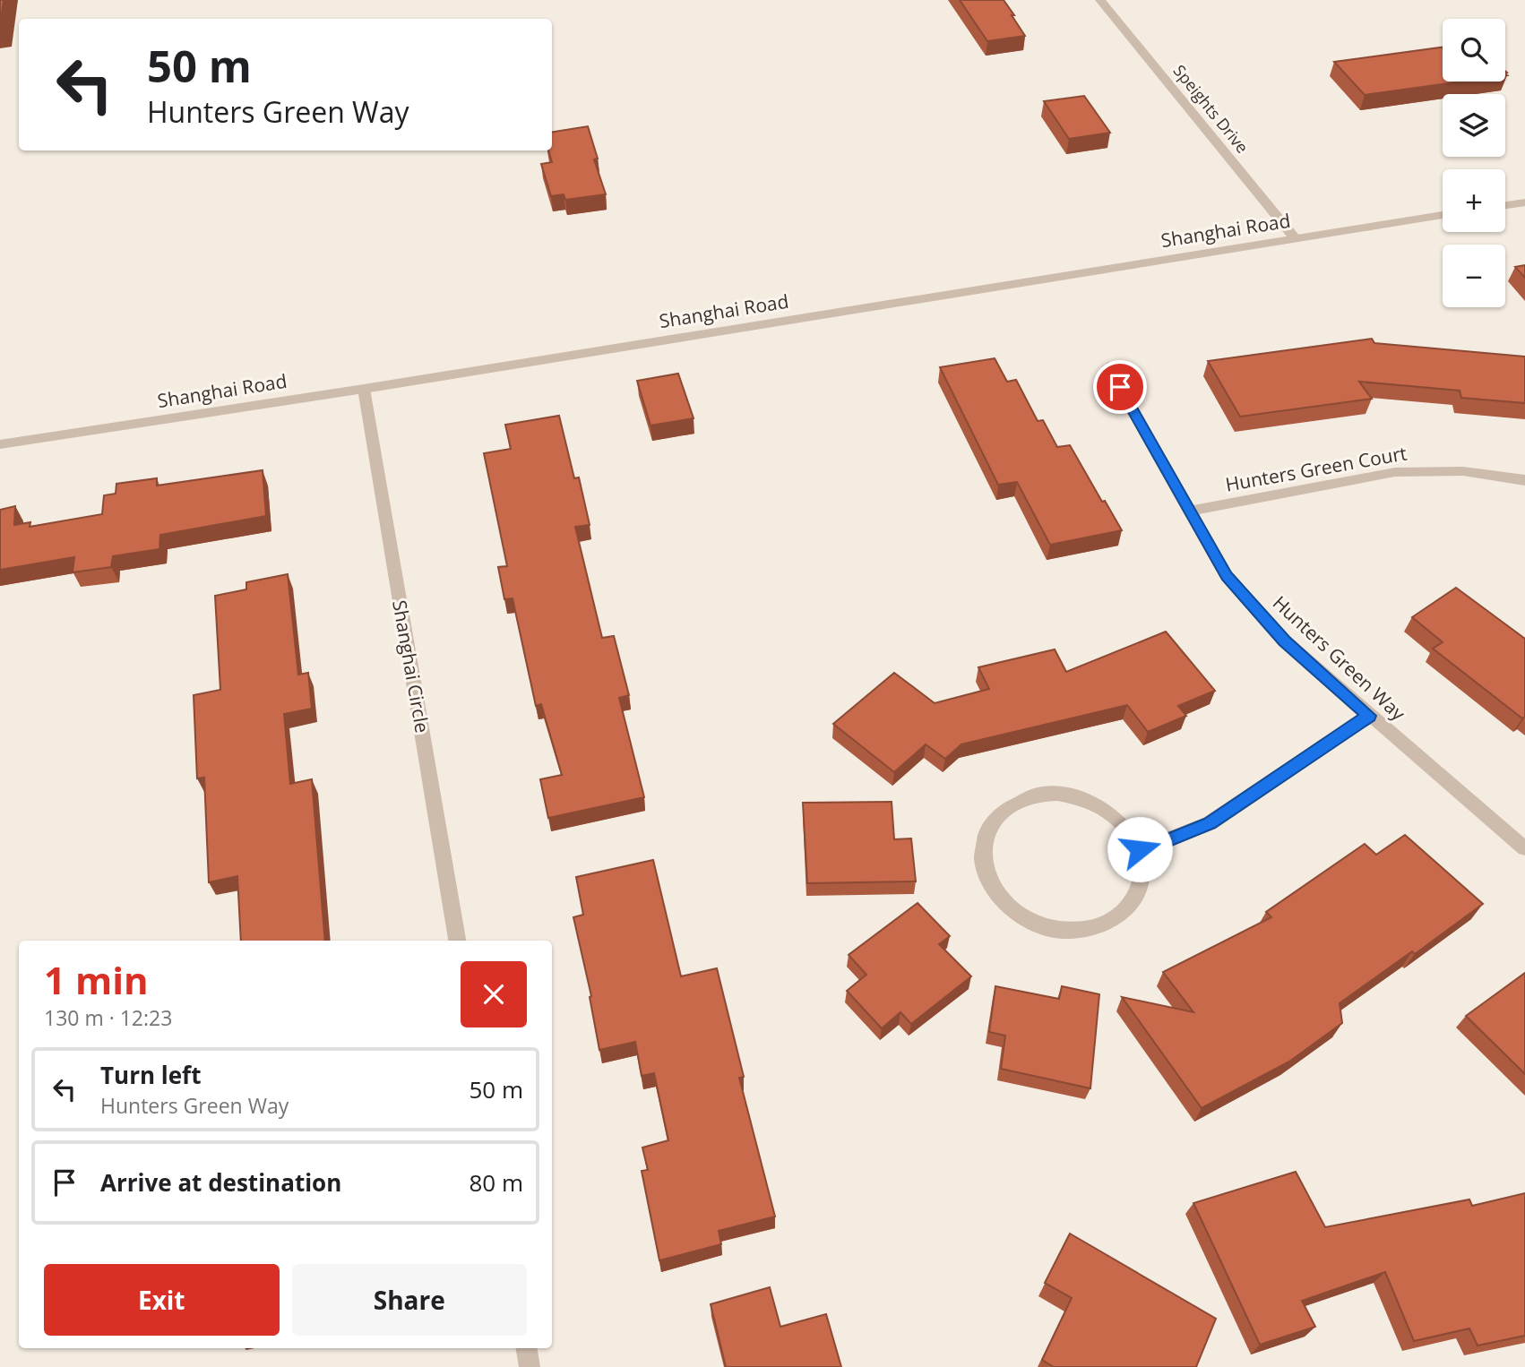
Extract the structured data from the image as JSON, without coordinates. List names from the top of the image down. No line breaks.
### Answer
{"streets":{"street":["Speights Drive","Shanghai Road","Hunters Green Court","Hunters Green Way","Shanghai Circle"]},"crossings":[["Speights Drive","Shanghai Road"],["Shanghai Road","Shanghai Circle"],["Hunters Green Court","Hunters Green Way"]],"page":{"map_buttons":["+","−"],"turn":["50 m","Hunters Green Way"],"heading":["1 min","130 m · 12:23"],"list":[{"name":"Turn left","note":"Hunters Green Way","value":"50 m"},{"name":"Arrive at destination","value":"80 m"}],"buttons":["Exit","Share"]}}
